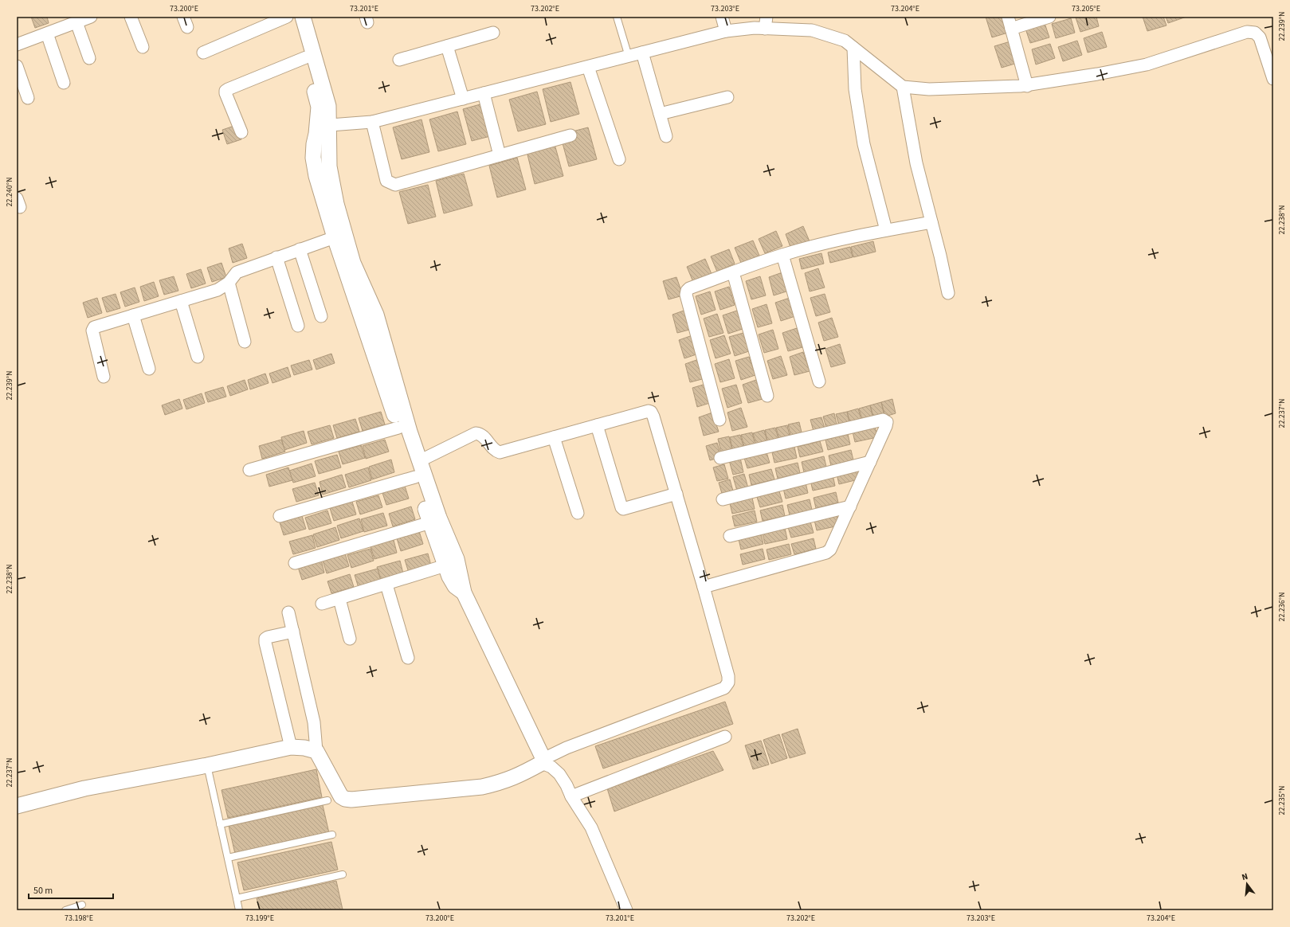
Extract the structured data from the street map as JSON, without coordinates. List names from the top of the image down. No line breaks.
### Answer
{"scale_bar":"50 m","north":"top","coordinates":["73.200°E","73.201°E","73.202°E","73.203°E","73.204°E","73.205°E","22.239°N","22.240°N","22.238°N","22.237°N","22.236°N","22.235°N","73.198°E","73.199°E"]}
